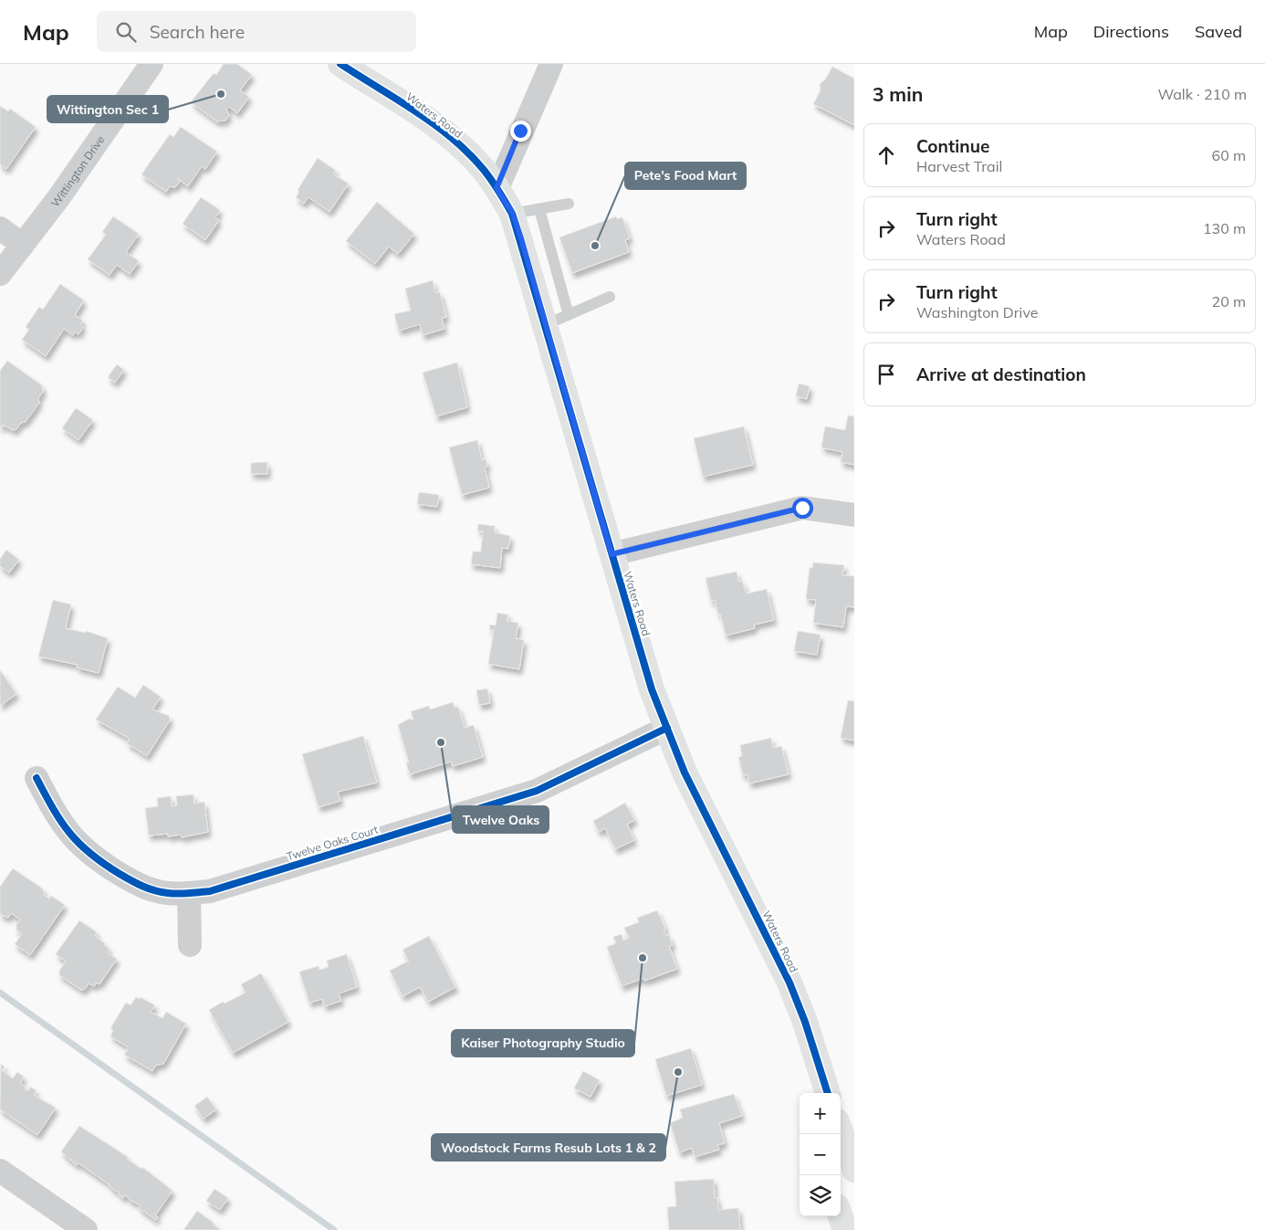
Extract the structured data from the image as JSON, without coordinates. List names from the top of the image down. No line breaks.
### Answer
{"streets":{"street":["Waters Road","Wittington Drive","Twelve Oaks Court"]},"crossings":[["Waters Road","Twelve Oaks Court"]],"places":["Wittington Sec 1","Pete's Food Mart","Twelve Oaks","Kaiser Photography Studio","Woodstock Farms Resub Lots 1 & 2"],"page":{"header":"Map","search":"Search here","nav":["Map","Directions","Saved"],"heading":["3 min","Walk · 210 m"],"list":[["Continue","Harvest Trail","60 m"],["Turn right","Waters Road","130 m"],["Turn right","Washington Drive","20 m"],"Arrive at destination"],"map_buttons":["+","−"]}}
